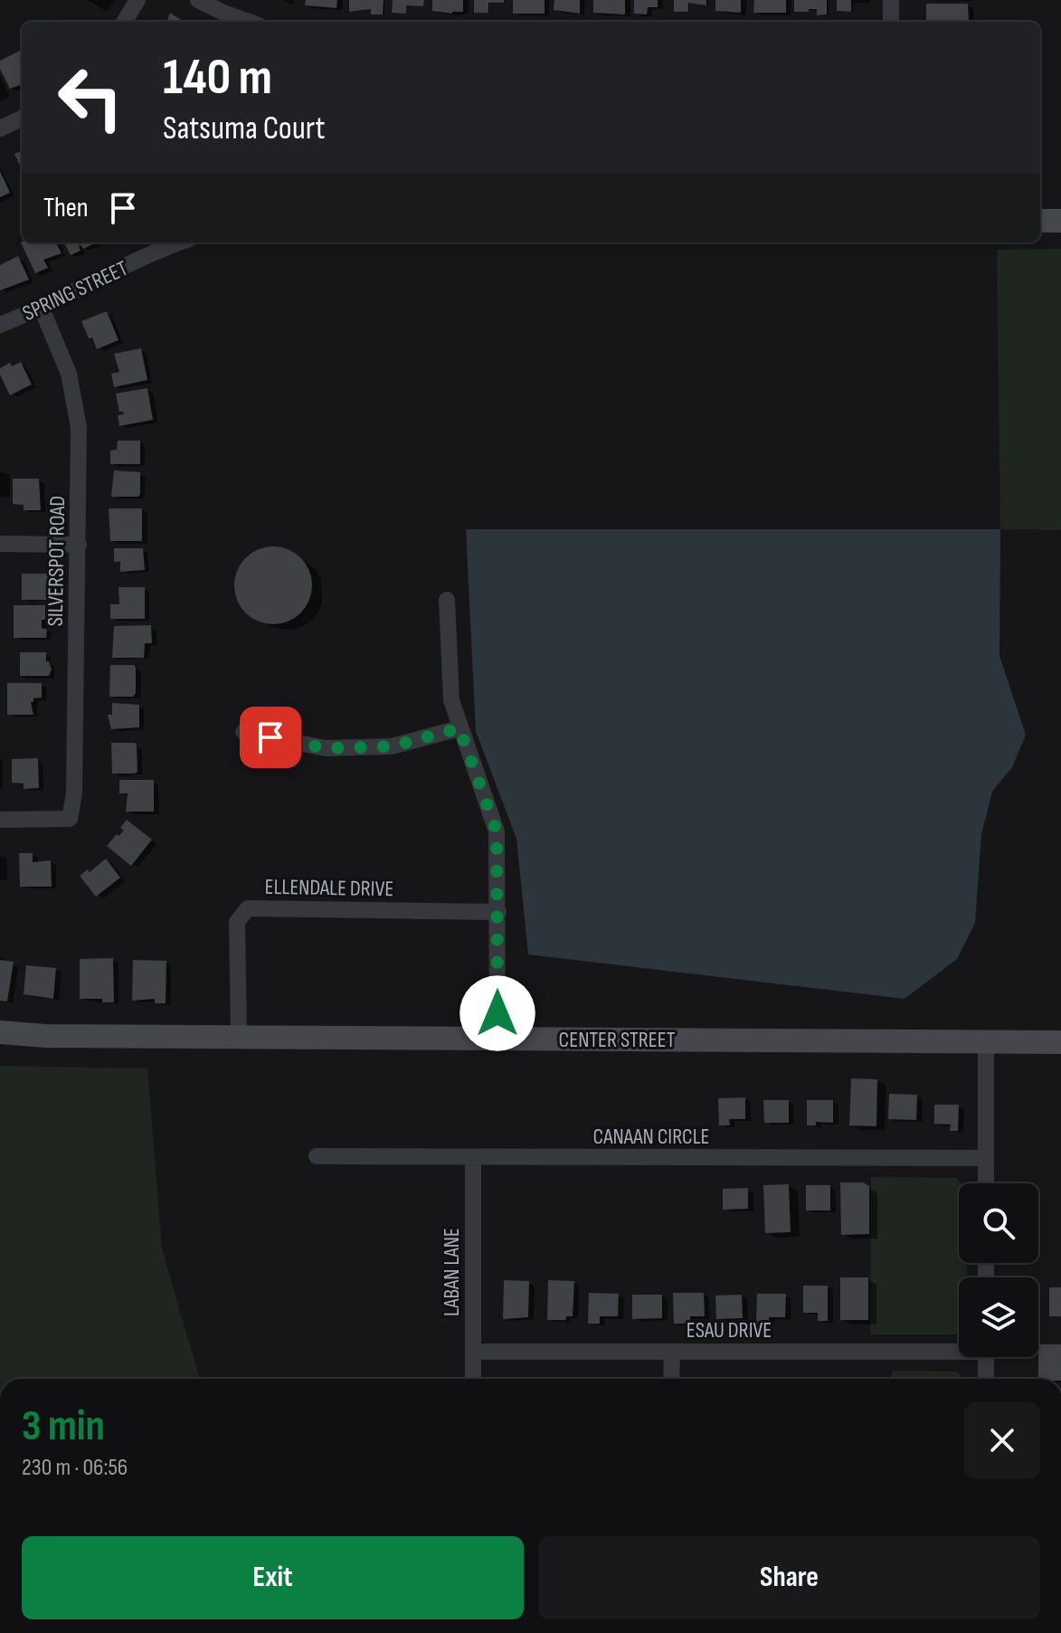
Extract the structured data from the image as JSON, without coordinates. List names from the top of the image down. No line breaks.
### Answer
{"streets":{"street":["SPRING STREET","SILVERSPOT ROAD","ELLENDALE DRIVE","CENTER STREET","CANAAN CIRCLE","LABAN LANE","ESAU DRIVE"]},"crossings":[["SPRING STREET","SILVERSPOT ROAD"],["ELLENDALE DRIVE","CENTER STREET"],["CANAAN CIRCLE","LABAN LANE"],["LABAN LANE","ESAU DRIVE"]],"page":{"turn":["140 m","Satsuma Court"],"then":"Then","heading":["3 min","230 m · 06:56"],"buttons":["Exit","Share"]}}
